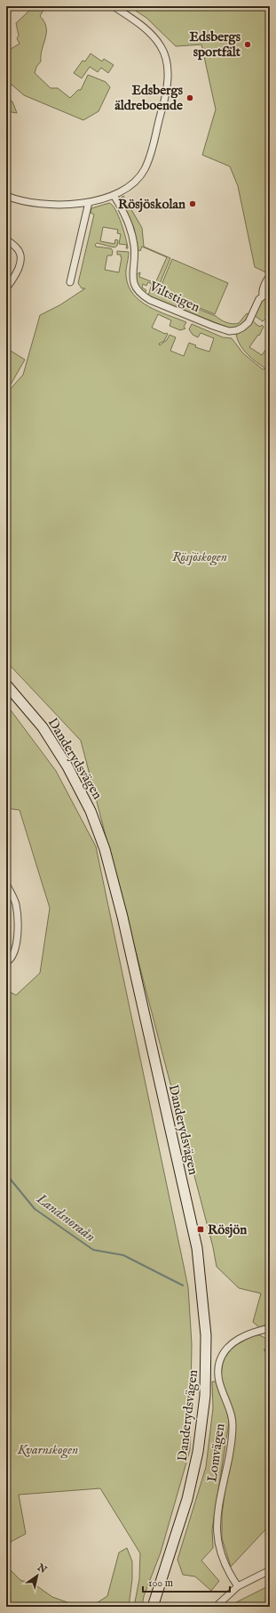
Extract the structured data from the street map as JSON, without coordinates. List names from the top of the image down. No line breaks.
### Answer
{"streets":{"main road":["Danderydsvägen"],"street":["Viltstigen","Lomvägen"]},"water":["Landsnoraån"],"parks":["Rösjöskogen","Kvarnskogen"],"places":{"other":["Edsbergs sportfält","Edsbergs äldreboende","Rösjöskolan"],"transit":["Rösjön"]},"scale_bar":"100 m","north":"top right"}
